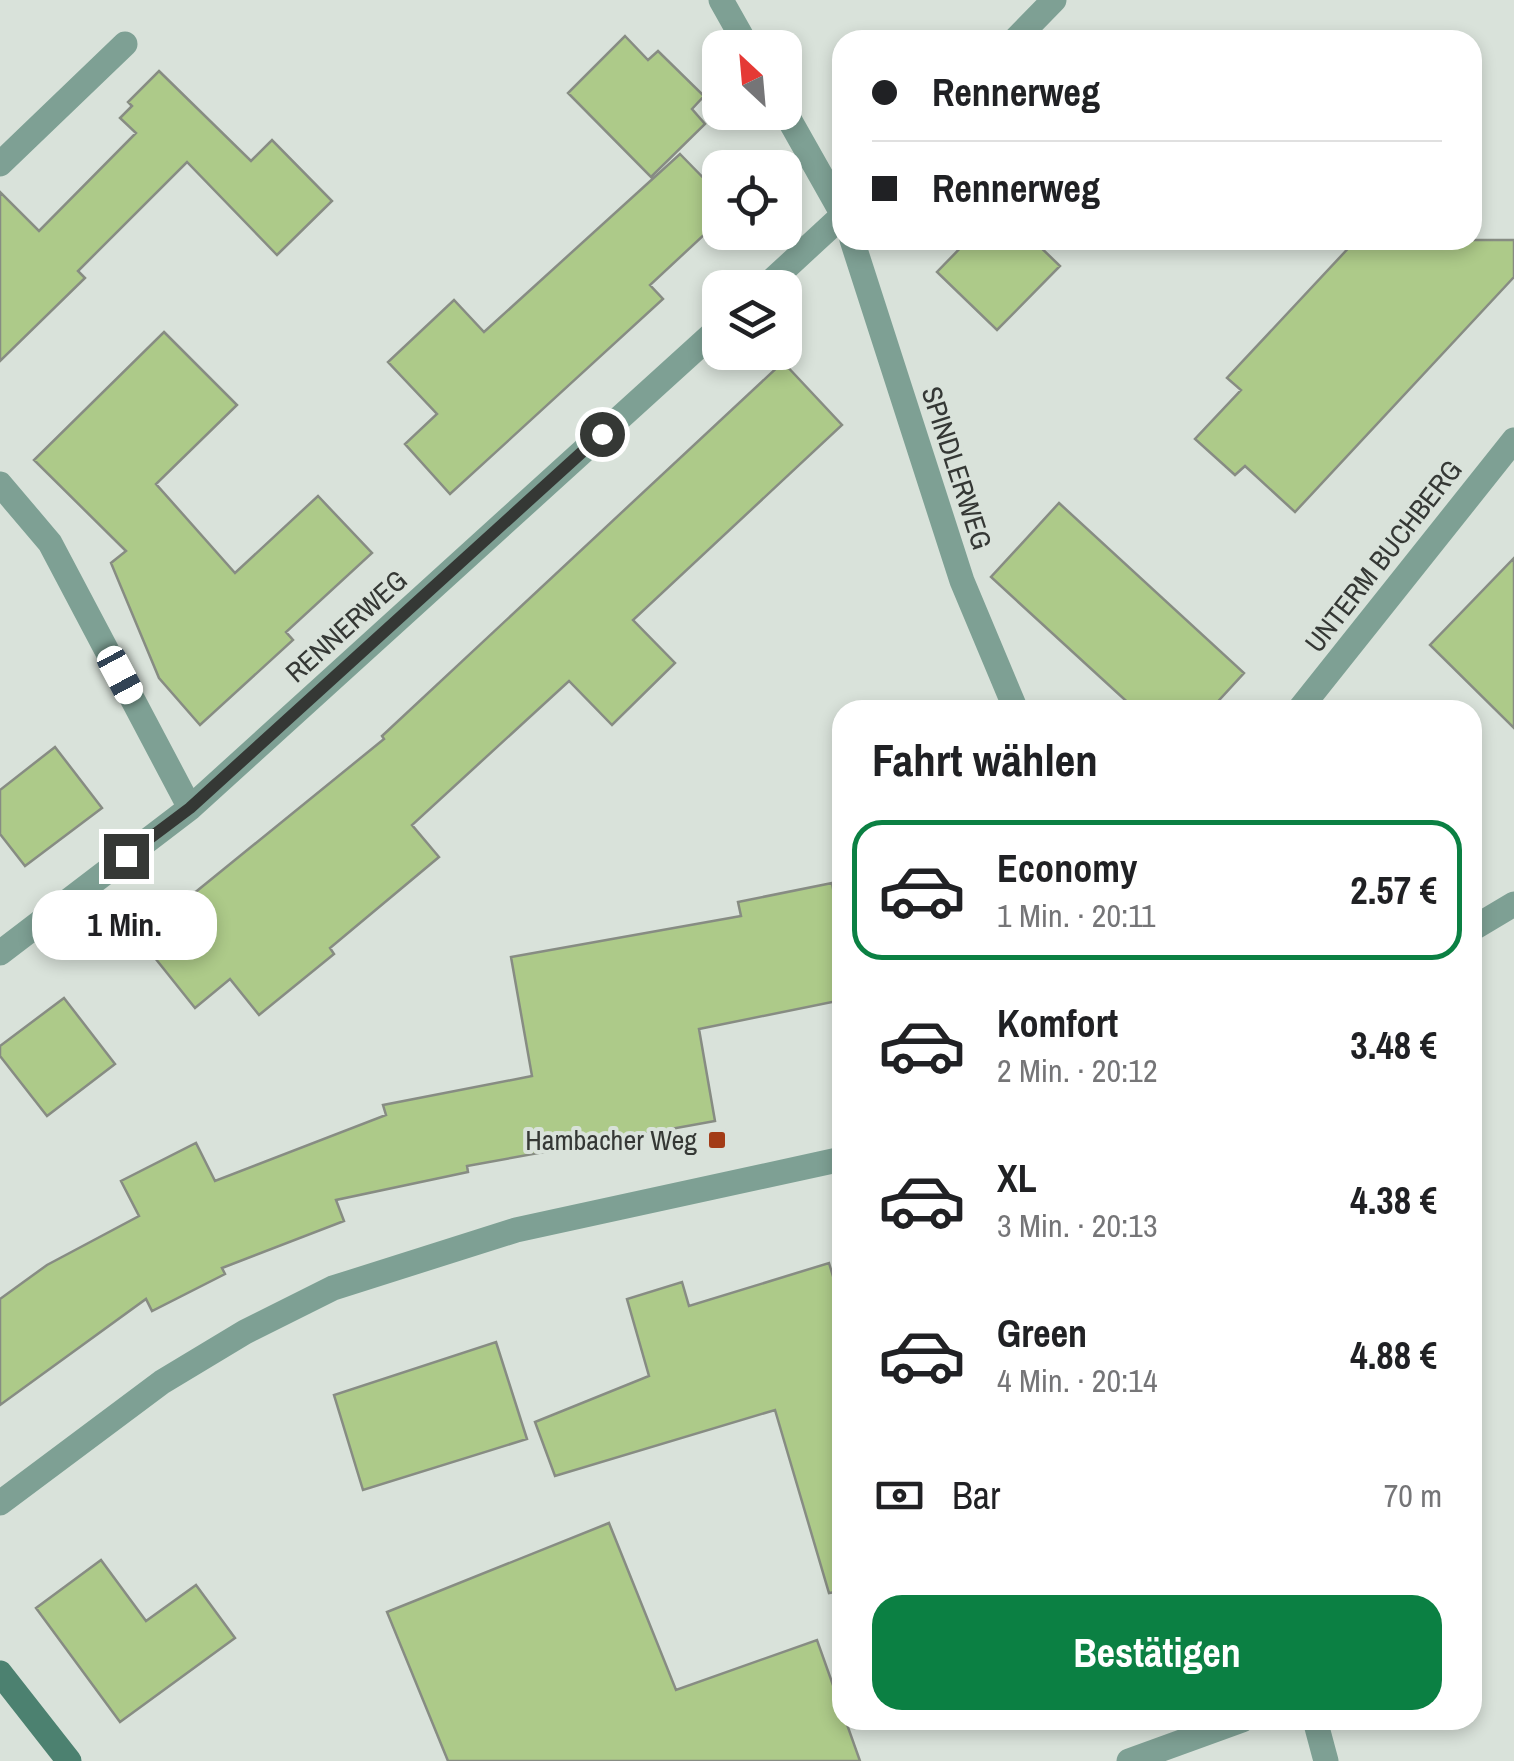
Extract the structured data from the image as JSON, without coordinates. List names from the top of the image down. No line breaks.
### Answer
{"streets":{"street":["SPINDLERWEG","UNTERM BUCHBERG","RENNERWEG"]},"places":{"transit":["Hambacher Weg"]},"north":"top left","page":{"banner":["Rennerweg","Rennerweg"],"heading":"Fahrt wählen","list":[{"name":"Economy","note":"1 Min. · 20:11","value":"2.57 €"},{"name":"Komfort","note":"2 Min. · 20:12","value":"3.48 €"},{"name":"XL","note":"3 Min. · 20:13","value":"4.38 €"},{"name":"Green","note":"4 Min. · 20:14","value":"4.88 €"}],"bubble":"1 Min.","pay":["Bar","70 m"],"buttons":"Bestätigen"}}
